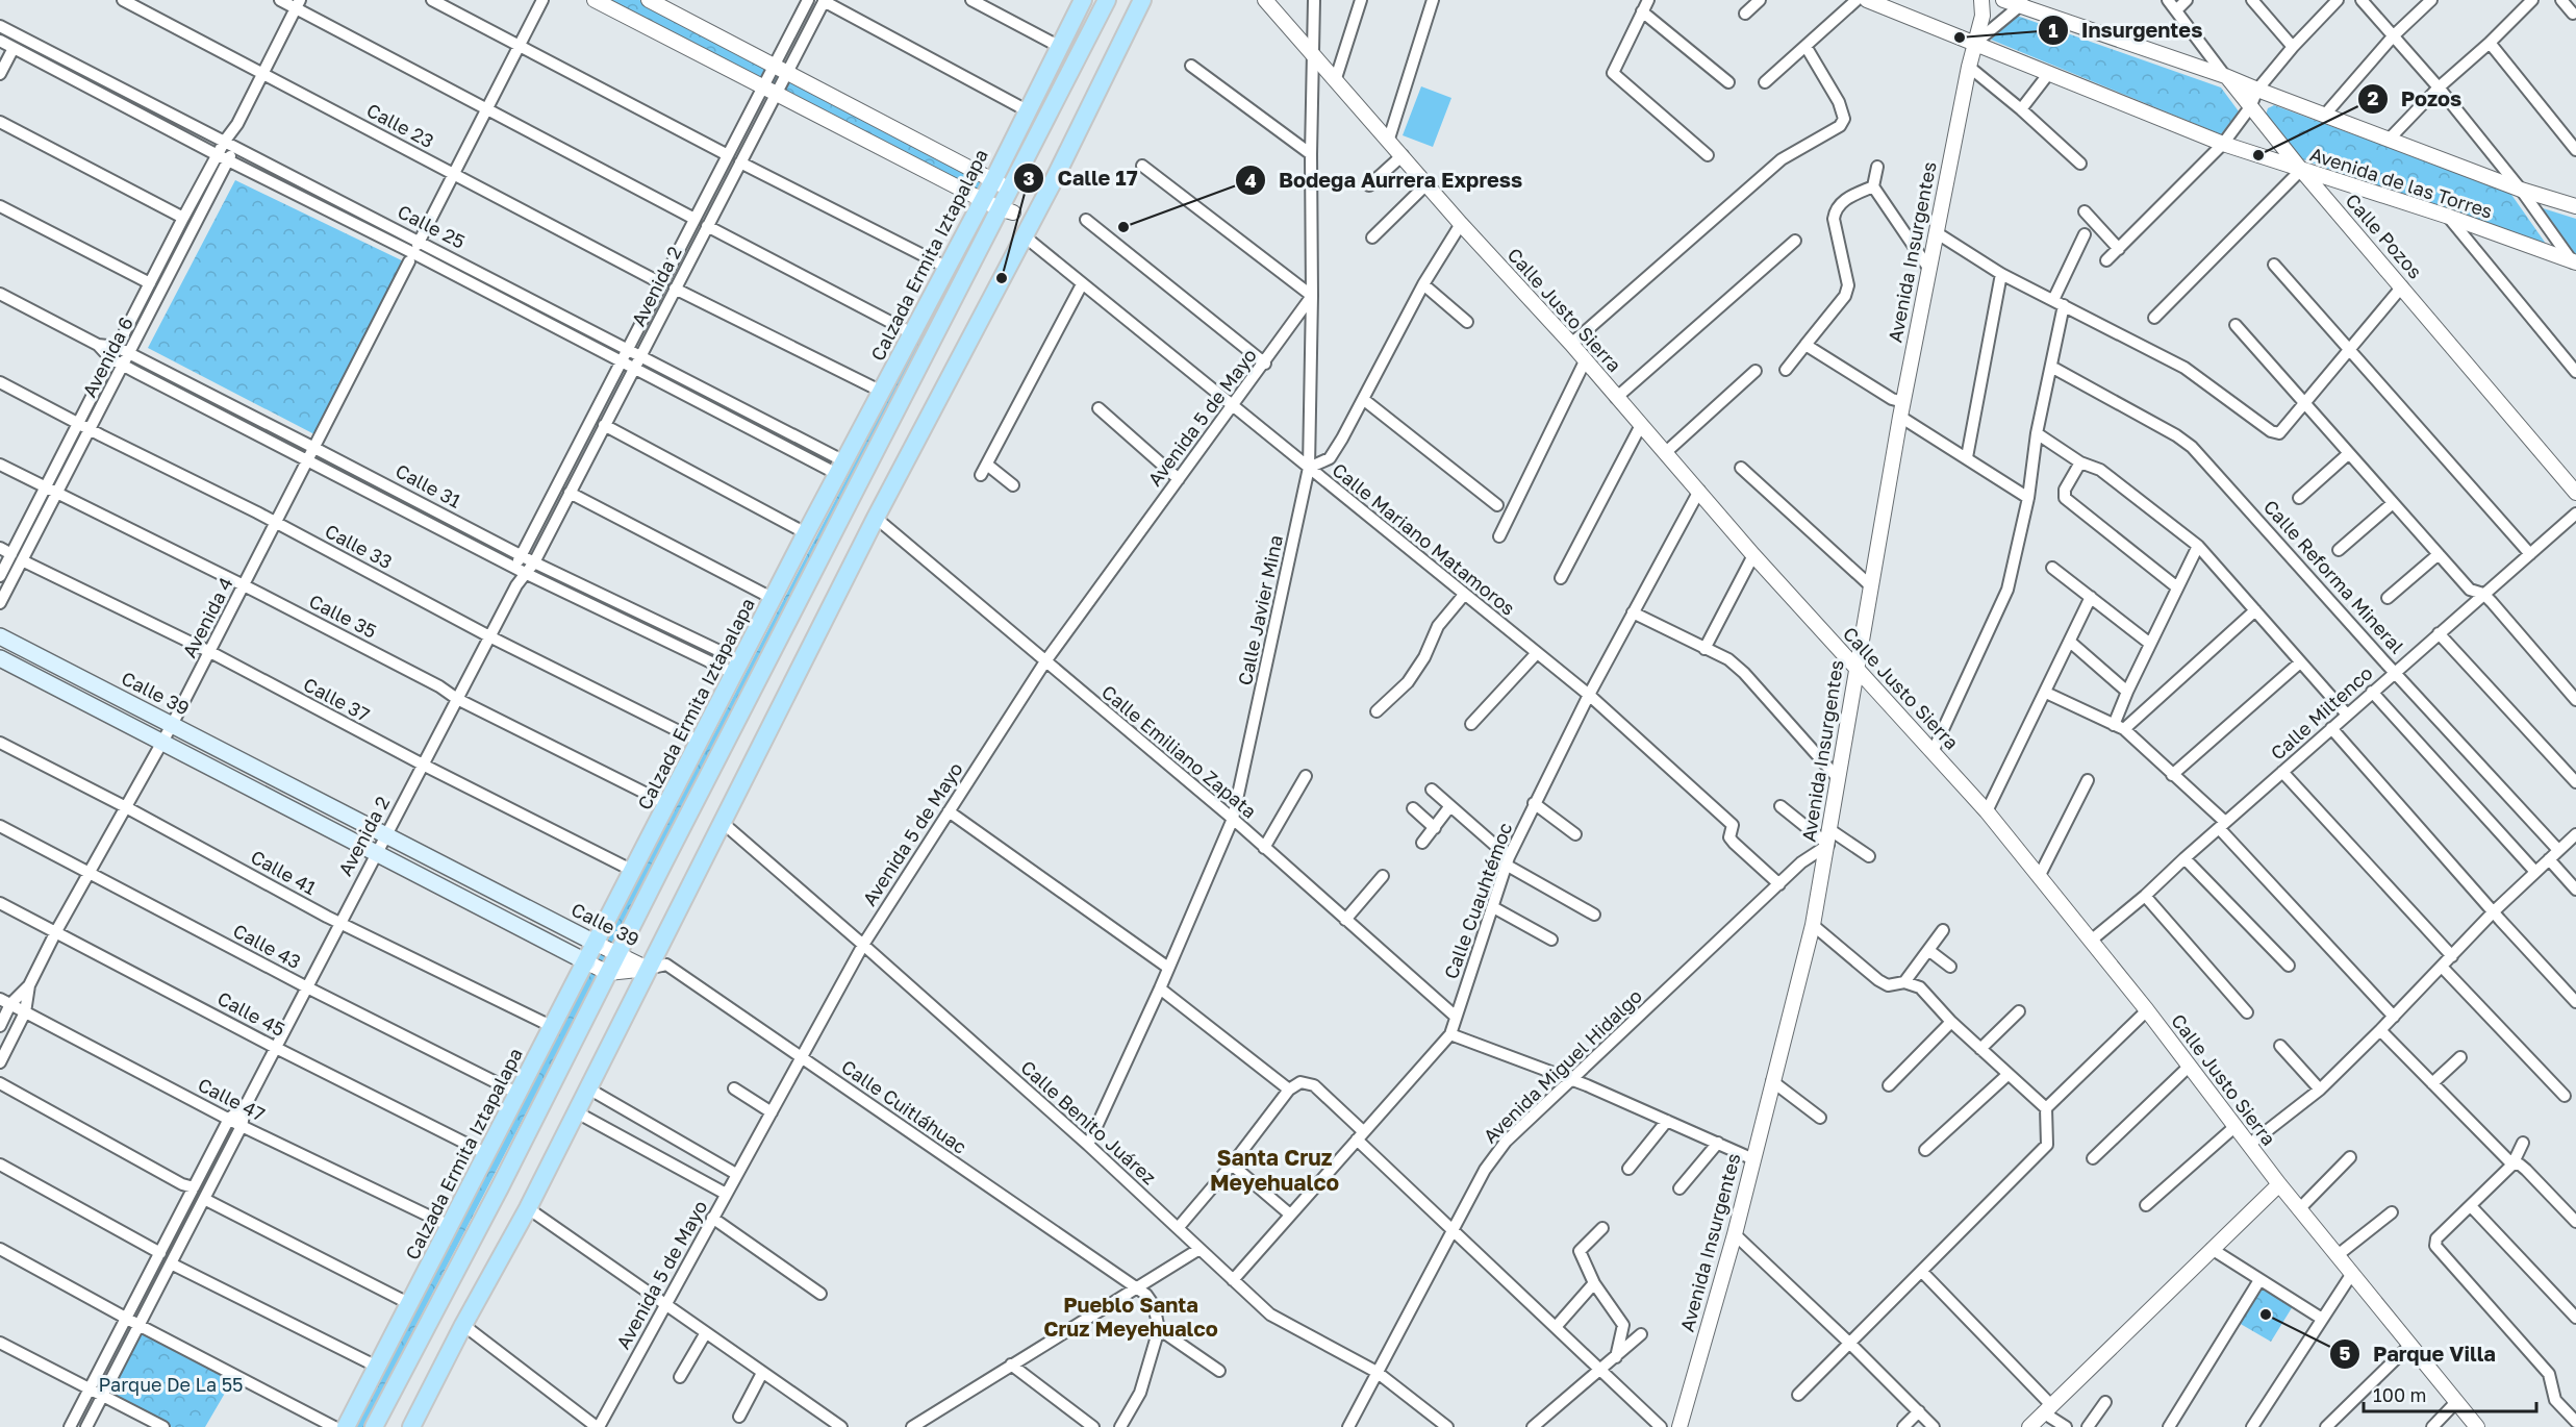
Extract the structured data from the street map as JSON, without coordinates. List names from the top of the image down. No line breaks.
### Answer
{"streets":{"main road":["Calzada Ermita Iztapalapa","Calle 39"],"street":["Calle 23","Avenida de las Torres","Calle 25","Calle Pozos","Avenida Insurgentes","Avenida 2","Calle Justo Sierra","Avenida 6","Avenida 5 de Mayo","Calle 31","Calle Mariano Matamoros","Calle 33","Calle Reforma Mineral","Calle Javier Mina","Calle 35","Avenida 4","Calle 37","Calle Miltenco","Calle Emiliano Zapata","Calle 41","Calle Cuauhtémoc","Calle 43","Calle 45","Avenida Miguel Hidalgo","Calle 47","Calle Cuitláhuac","Calle Benito Juárez"]},"crossings":[["Calle 23","Avenida 2"],["Calle 23","Avenida 6"],["Calle 23","Avenida 4"],["Avenida de las Torres","Calle Pozos"],["Avenida de las Torres","Avenida Insurgentes"],["Calle 25","Calzada Ermita Iztapalapa"],["Calle 25","Avenida 2"],["Calle 25","Avenida 6"],["Calle 25","Avenida 4"],["Avenida Insurgentes","Calle Justo Sierra"],["Avenida Insurgentes","Avenida Miguel Hidalgo"],["Calzada Ermita Iztapalapa","Calle 31"],["Calzada Ermita Iztapalapa","Calle 33"],["Calzada Ermita Iztapalapa","Calle 35"],["Calzada Ermita Iztapalapa","Calle 39"],["Calzada Ermita Iztapalapa","Calle 37"],["Calzada Ermita Iztapalapa","Calle 41"],["Calzada Ermita Iztapalapa","Calle 43"],["Calzada Ermita Iztapalapa","Calle 45"],["Calzada Ermita Iztapalapa","Calle 47"],["Avenida 2","Calle 31"],["Avenida 2","Calle 33"],["Avenida 2","Calle 35"],["Avenida 2","Calle 39"],["Avenida 2","Calle 37"],["Avenida 2","Calle 41"],["Avenida 2","Calle 43"],["Avenida 2","Calle 45"],["Avenida 2","Calle 47"],["Calle Justo Sierra","Calle Javier Mina"],["Calle Justo Sierra","Calle Miltenco"],["Calle Justo Sierra","Calle Cuauhtémoc"],["Avenida 6","Calle 31"],["Avenida 6","Calle 33"],["Avenida 6","Calle 35"],["Avenida 6","Calle 37"],["Avenida 5 de Mayo","Calle Mariano Matamoros"],["Avenida 5 de Mayo","Calle Javier Mina"],["Avenida 5 de Mayo","Calle Emiliano Zapata"],["Avenida 5 de Mayo","Calle Cuitláhuac"],["Avenida 5 de Mayo","Calle Benito Juárez"],["Calle 31","Avenida 4"],["Calle Mariano Matamoros","Calle Javier Mina"],["Calle Mariano Matamoros","Calle Cuauhtémoc"],["Calle Mariano Matamoros","Avenida Miguel Hidalgo"],["Calle 33","Avenida 4"],["Calle Reforma Mineral","Calle Miltenco"],["Calle Javier Mina","Calle Emiliano Zapata"],["Calle Javier Mina","Calle Benito Juárez"],["Calle 35","Avenida 4"],["Avenida 4","Calle 39"],["Avenida 4","Calle 37"],["Avenida 4","Calle 41"],["Avenida 4","Calle 43"],["Avenida 4","Calle 45"],["Avenida 4","Calle 47"],["Calle 39","Calle Cuitláhuac"],["Calle Emiliano Zapata","Calle Cuauhtémoc"],["Calle Cuauhtémoc","Calle Benito Juárez"],["Avenida Miguel Hidalgo","Calle Benito Juárez"]],"districts":["Santa Cruz Meyehualco","Pueblo Santa Cruz Meyehualco"],"parks":["Parque De La 55"],"places":["Insurgentes","Pozos","Bodega Aurrera Express","Calle 17","Parque Villa"],"scale_bar":"100 m"}
